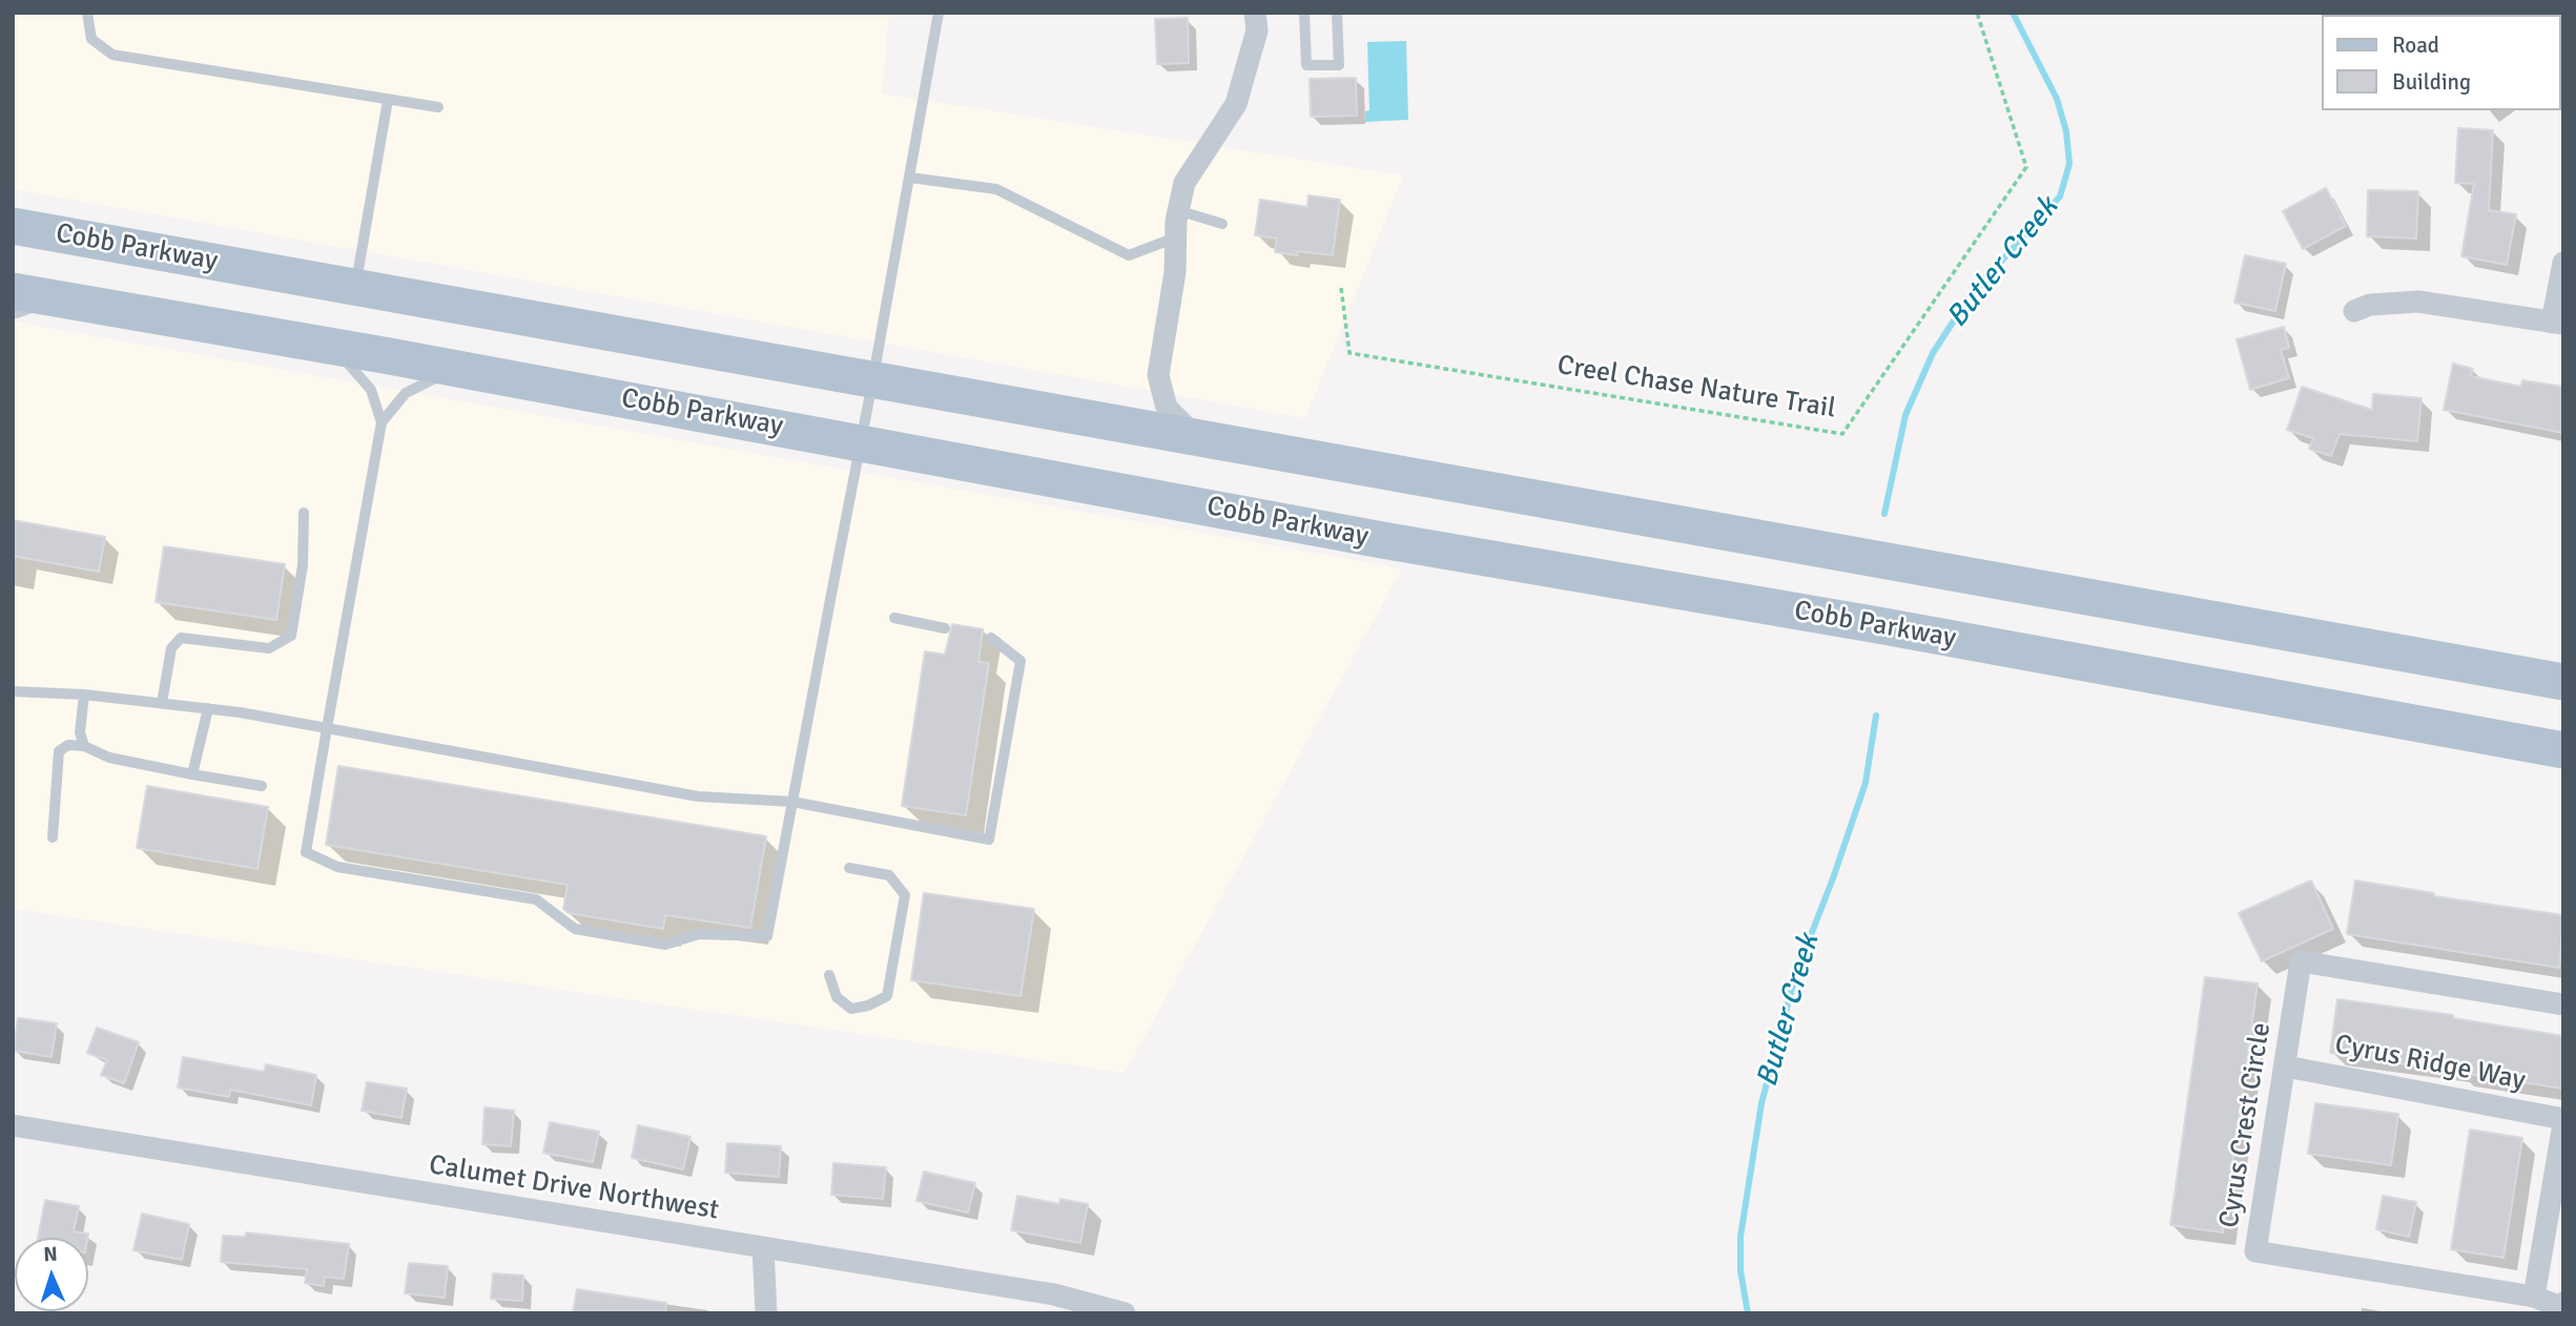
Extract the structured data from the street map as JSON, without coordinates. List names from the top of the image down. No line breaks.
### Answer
{"streets":{"main road":["Cobb Parkway"],"street":["Cyrus Ridge Way","Cyrus Crest Circle","Calumet Drive Northwest"],"path":["Creel Chase Nature Trail"]},"crossings":[["Cyrus Ridge Way","Cyrus Crest Circle"]],"water":["Butler Creek"],"legend":["Road","Building"],"north":"top"}
